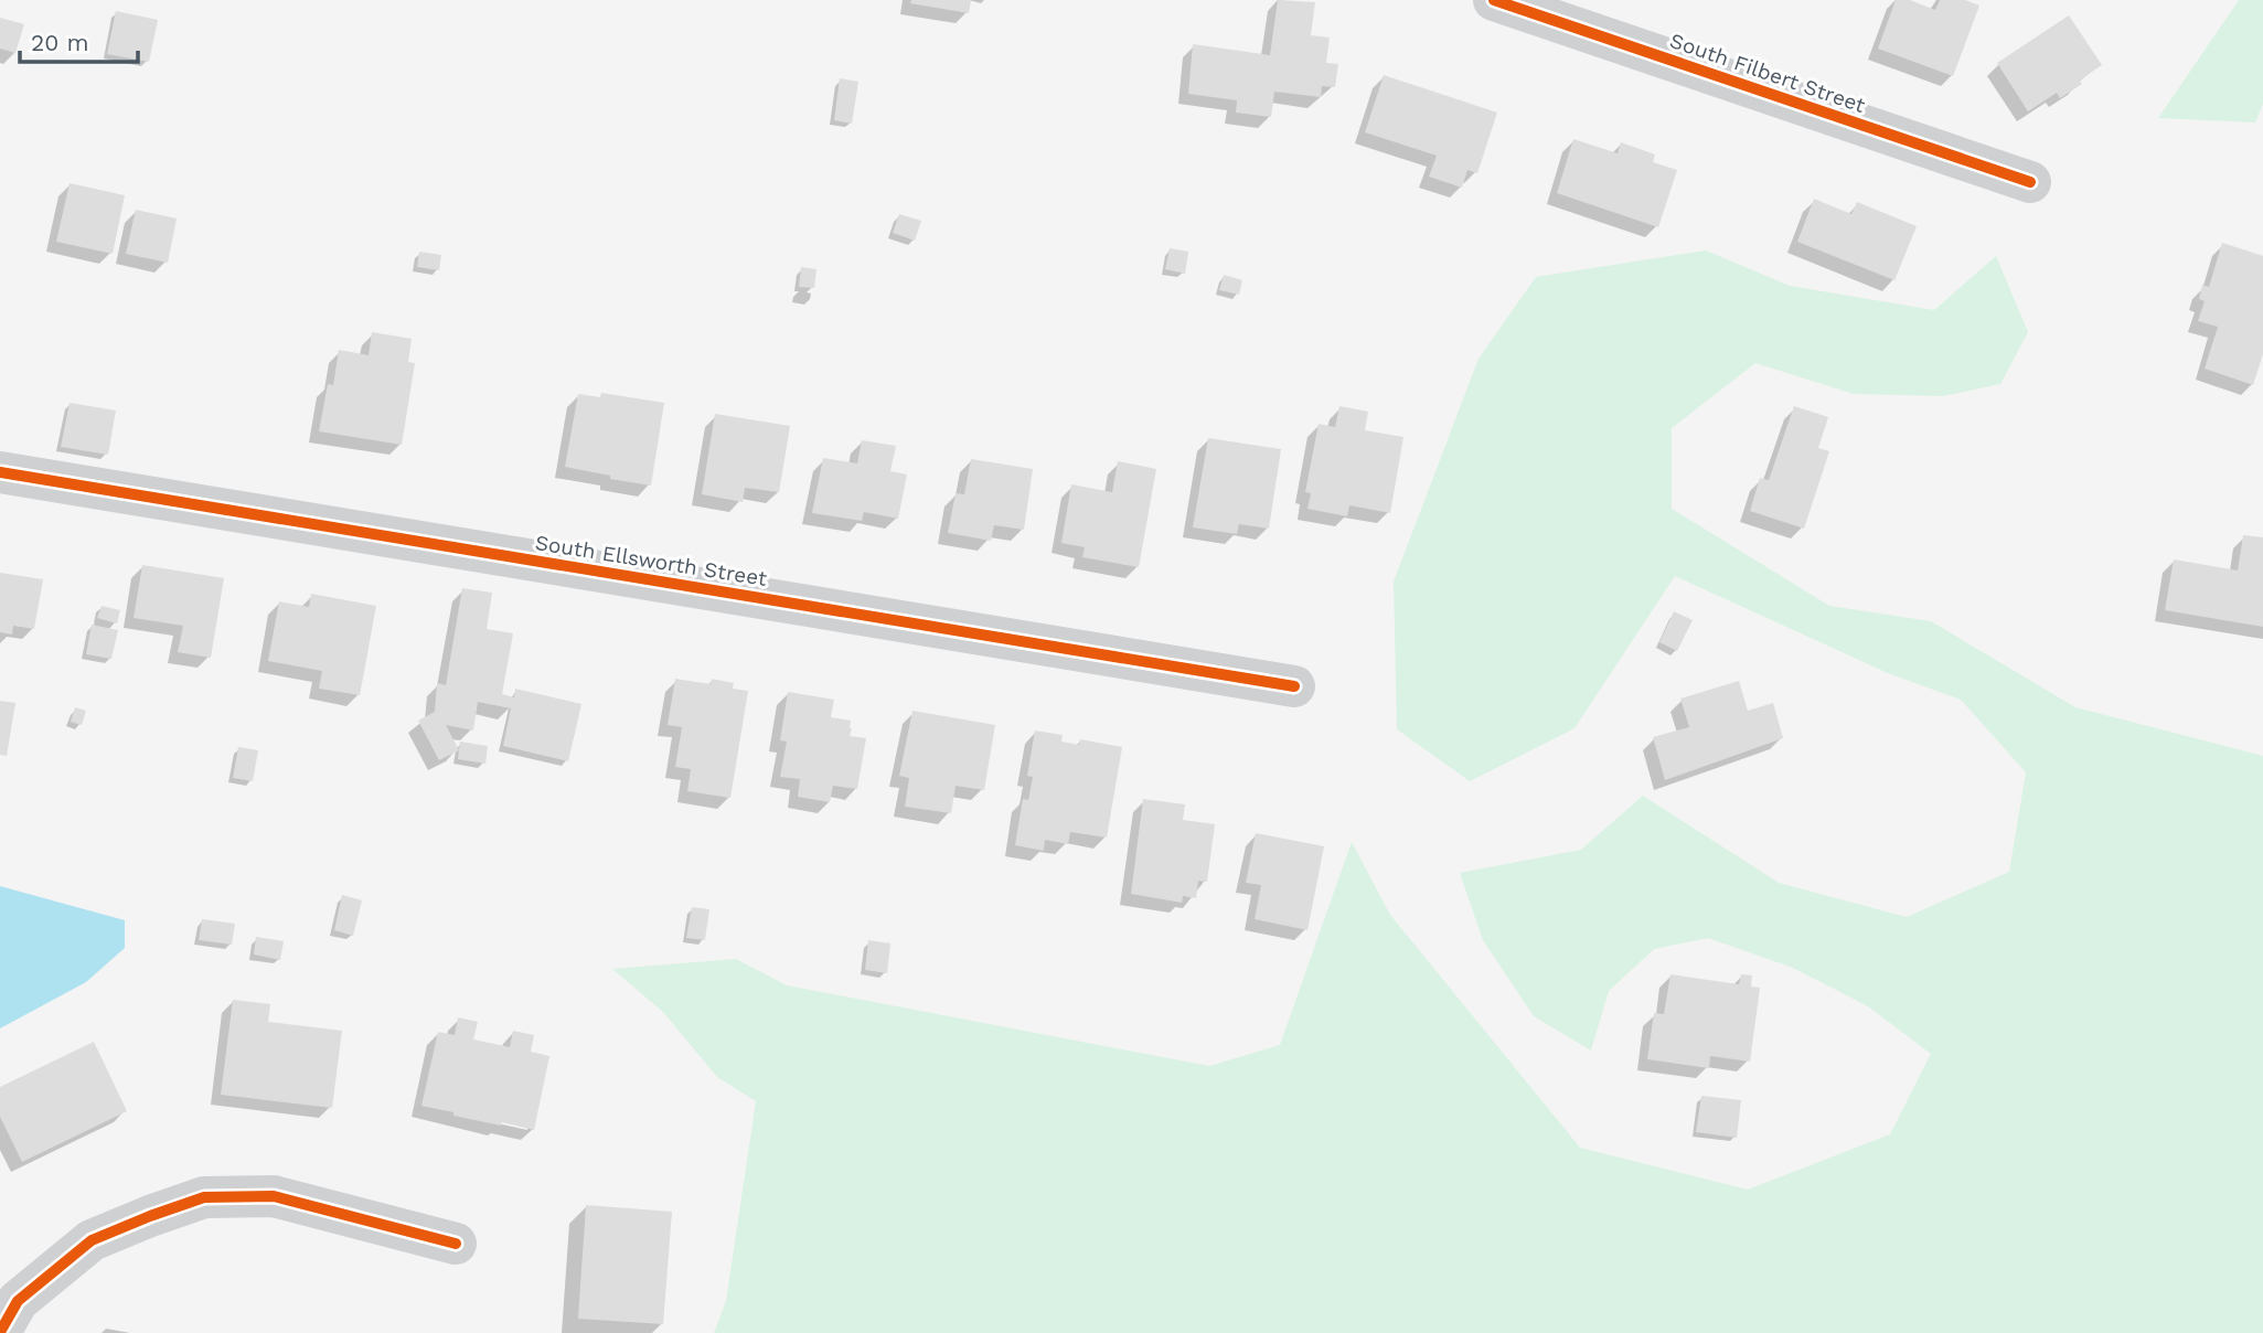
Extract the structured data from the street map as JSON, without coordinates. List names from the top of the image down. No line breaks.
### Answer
{"streets":{"street":["South Filbert Street","South Ellsworth Street"]},"scale_bar":"20 m"}
